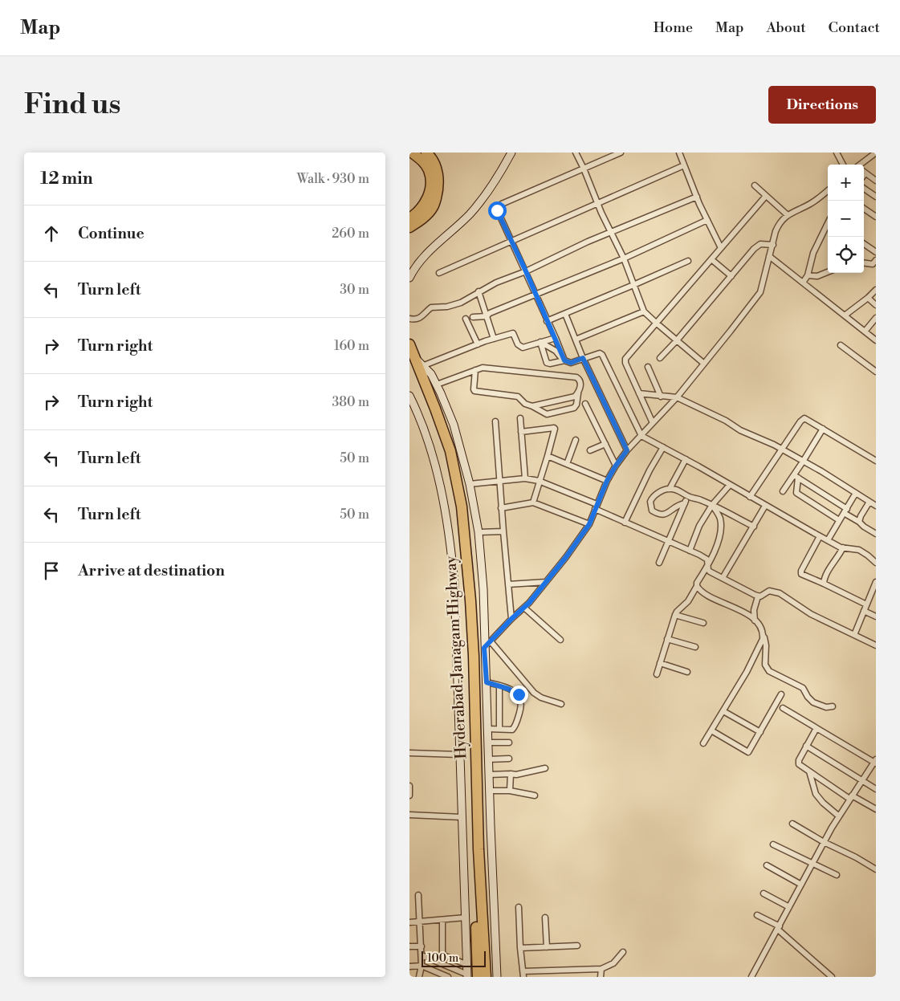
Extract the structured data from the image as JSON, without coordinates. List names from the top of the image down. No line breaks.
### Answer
{"streets":{"highway":["Hyderabad-Janagam Highway"]},"scale_bar":"100 m","page":{"header":"Map","nav":["Home","Map","About","Contact"],"buttons":"Directions","title":"Find us","heading":["12 min","Walk · 930 m"],"map_buttons":["+","−"],"list":[["Continue","260 m"],["Turn left","30 m"],["Turn right","160 m"],["Turn right","380 m"],["Turn left","50 m"],["Turn left","50 m"],"Arrive at destination"],"scale":"100 m"}}
